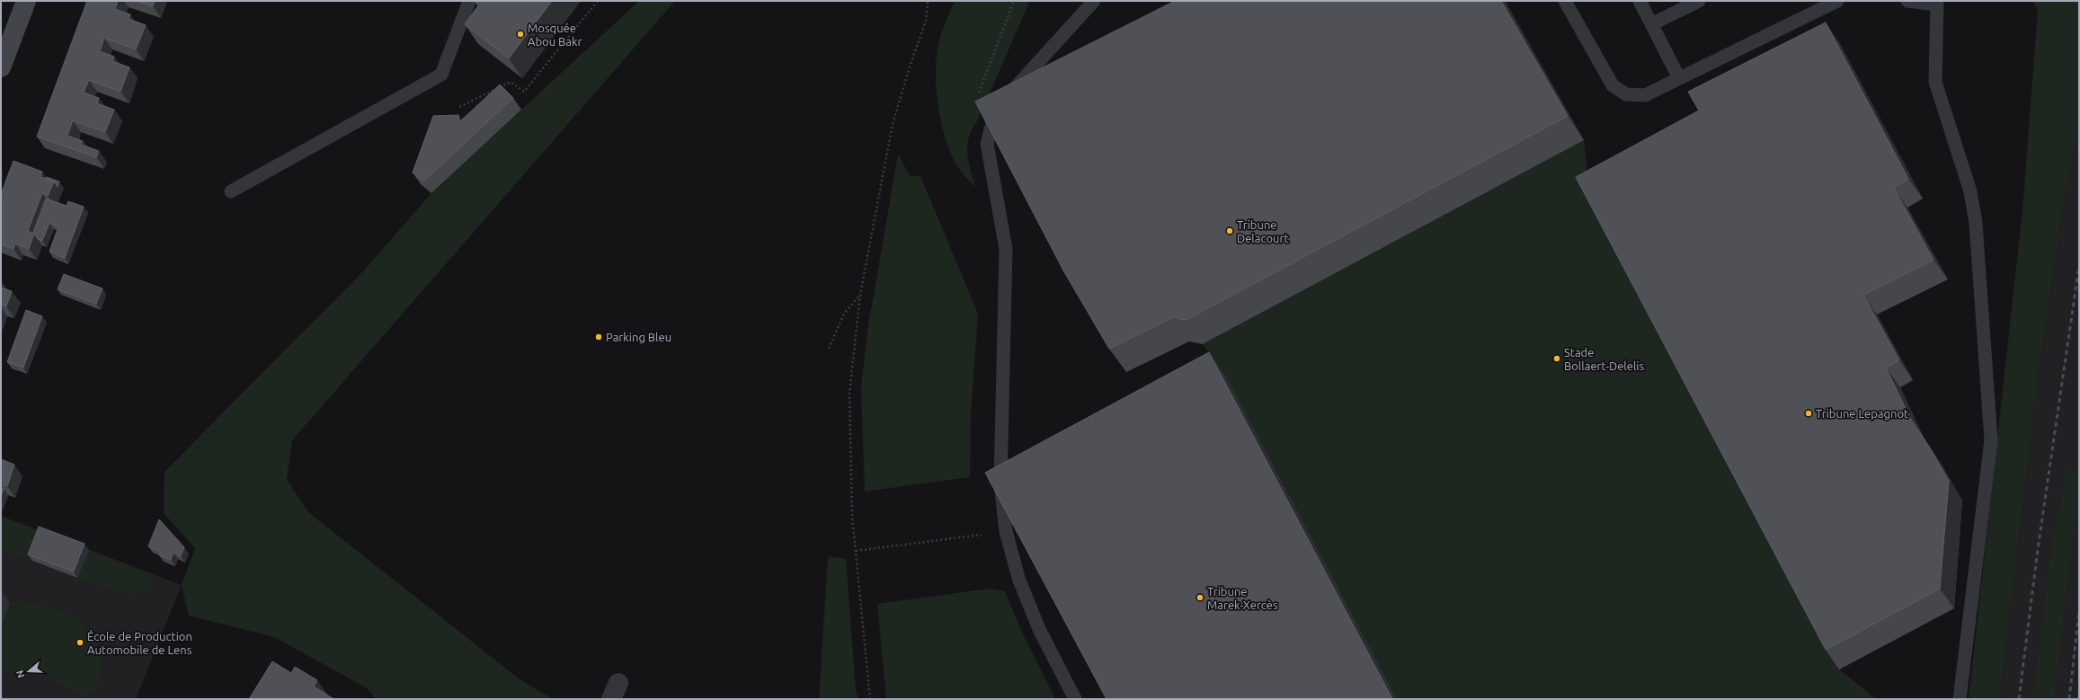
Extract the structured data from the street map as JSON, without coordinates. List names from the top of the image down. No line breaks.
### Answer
{"places":["Mosquée Abou Bakr","Tribune Delacourt","Parking Bleu","Stade Bollaert-Delelis","Tribune Lepagnot","Tribune Marek-Xercès","École de Production Automobile de Lens"],"north":"left"}
